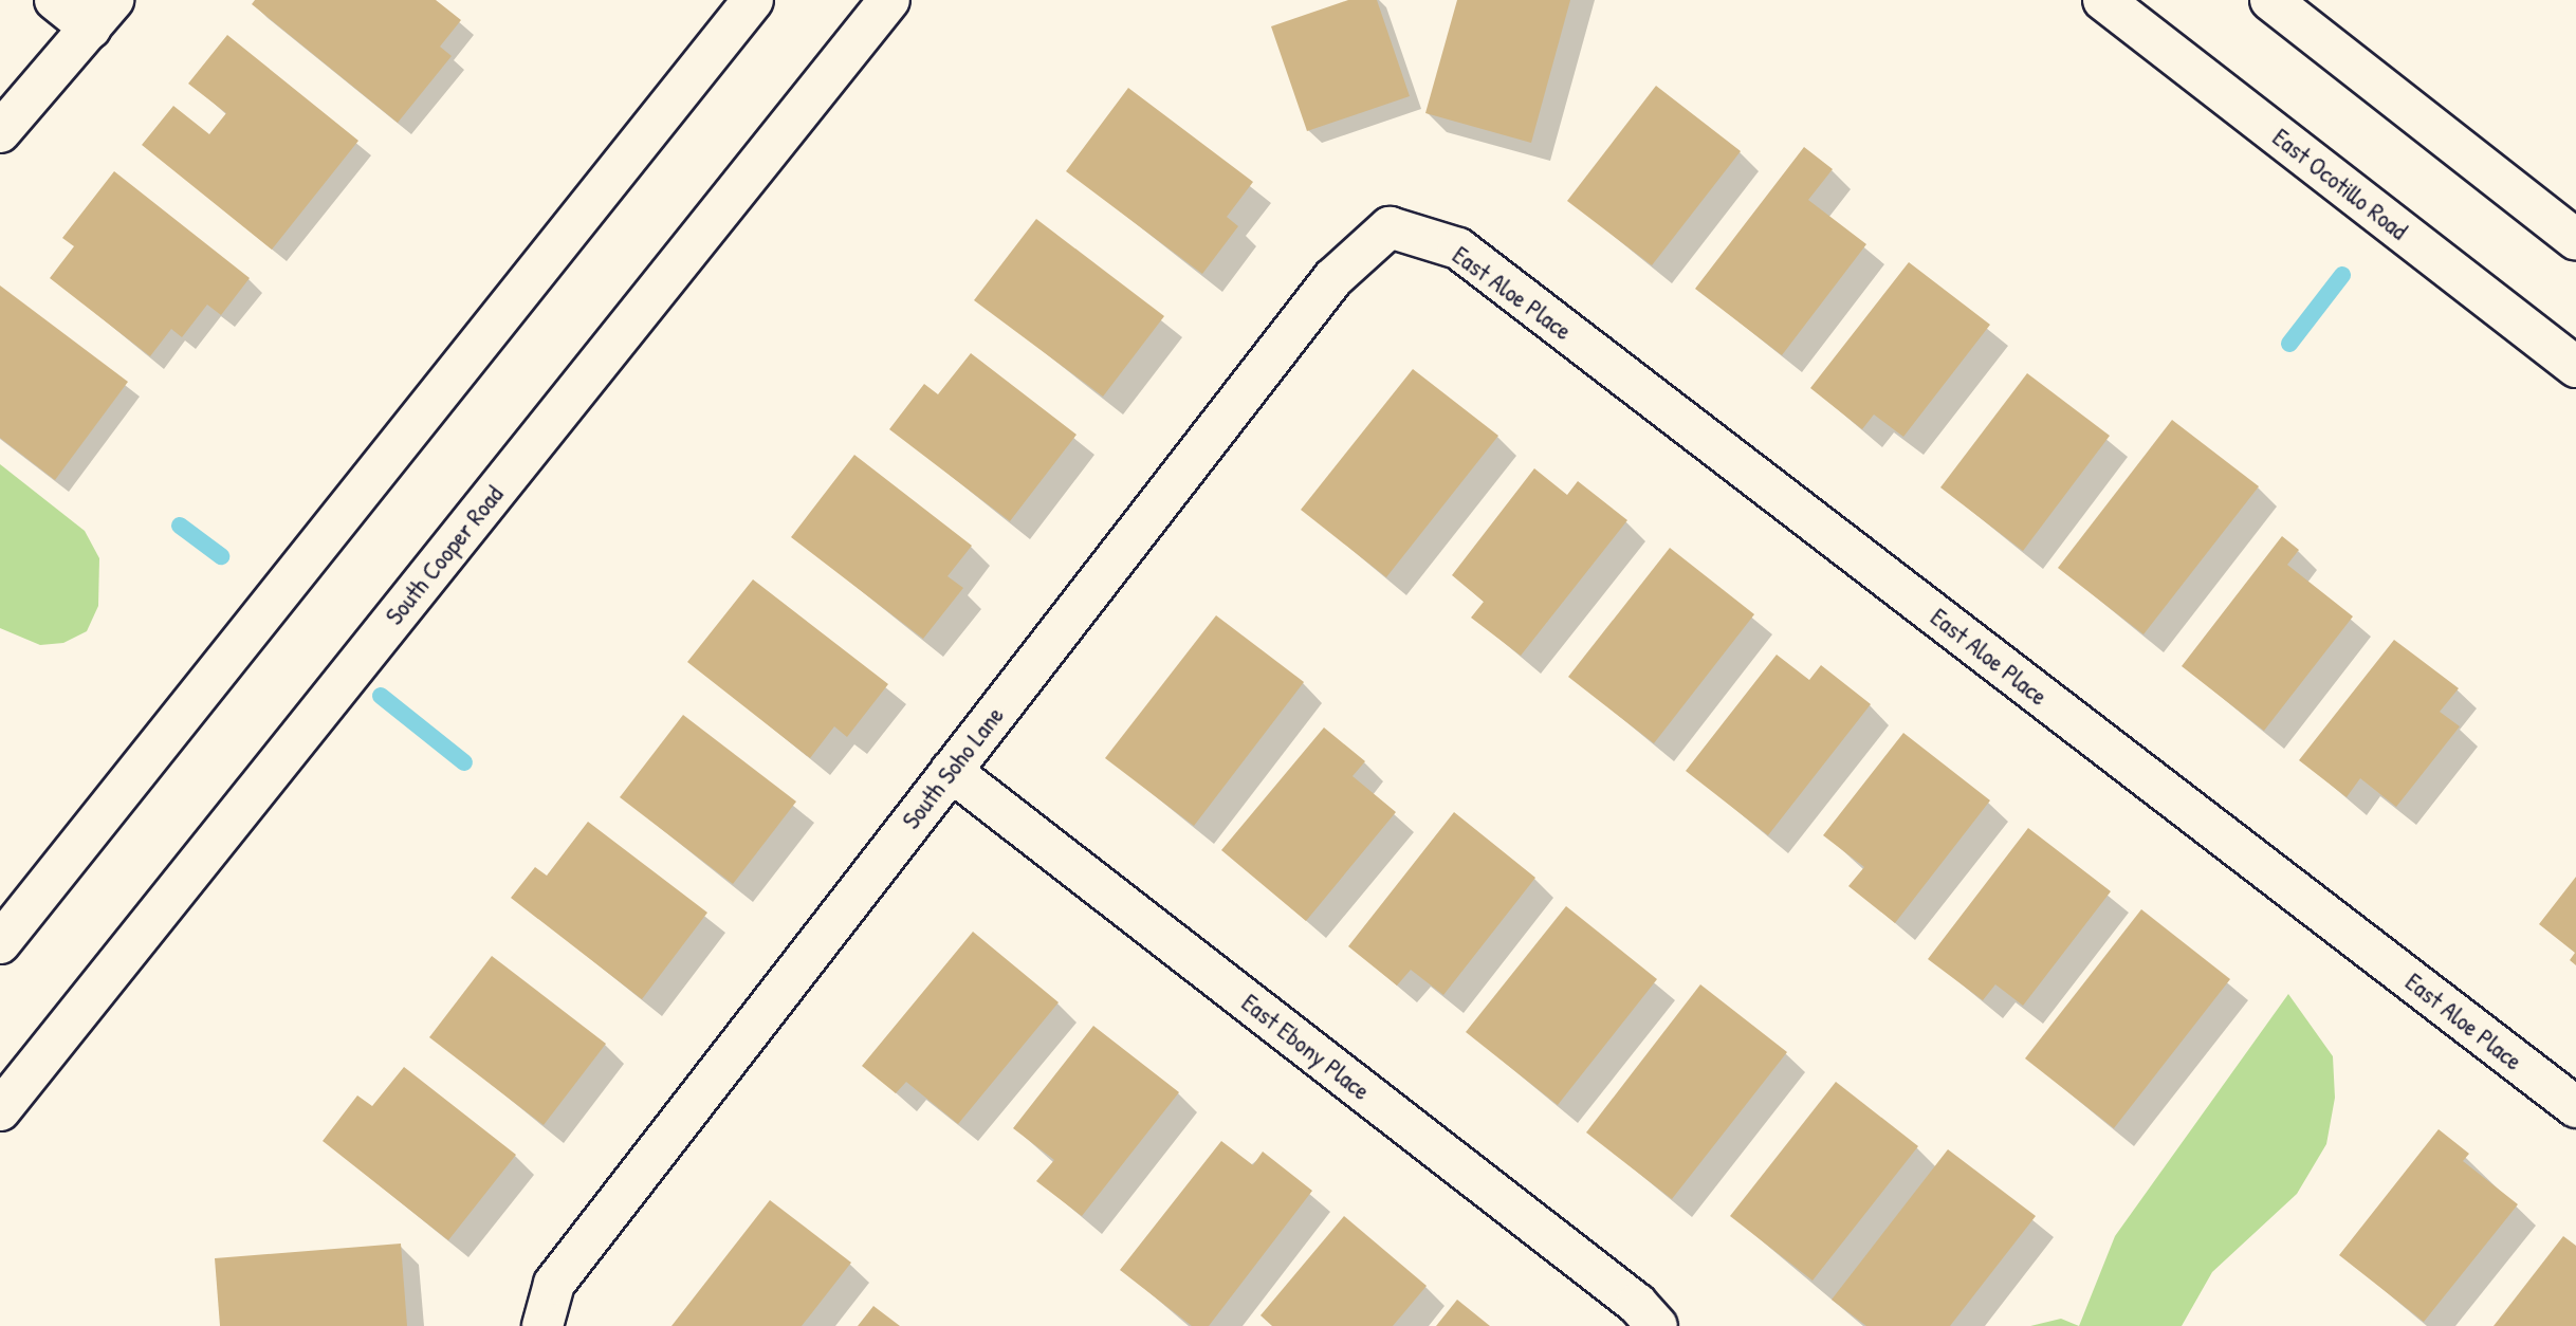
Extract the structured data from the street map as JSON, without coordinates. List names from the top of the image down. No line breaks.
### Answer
{"streets":{"street":["East Ocotillo Road","East Aloe Place","South Cooper Road","South Soho Lane","East Ebony Place"]},"crossings":[["East Aloe Place","South Soho Lane"],["South Soho Lane","East Ebony Place"]]}
